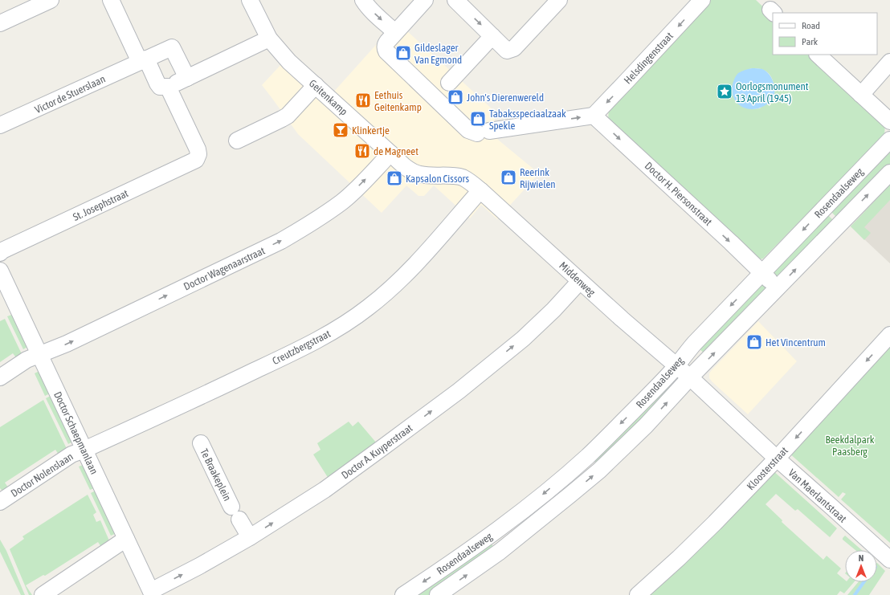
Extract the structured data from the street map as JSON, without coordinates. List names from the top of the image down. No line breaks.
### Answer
{"streets":{"street":["Helsdingenstraat","Victor de Stuerslaan","Geitenkamp","Rosendaalseweg","Doctor H. Piersonstraat","St. Josephstraat","Doctor Wagenaarstraat","Middenweg","Creutzbergstraat","Doctor Schaepmanlaan","Doctor A. Kuyperstraat","Kloosterstraat","Doctor Nolenslaan","Te Braakeplein","Van Maerlantstraat"]},"crossings":[["Helsdingenstraat","Doctor H. Piersonstraat"],["Geitenkamp","Doctor Wagenaarstraat"],["Geitenkamp","Middenweg"],["Geitenkamp","Creutzbergstraat"],["Rosendaalseweg","Doctor H. Piersonstraat"],["Rosendaalseweg","Middenweg"],["Rosendaalseweg","Van Maerlantstraat"],["Doctor Wagenaarstraat","Doctor Schaepmanlaan"],["Middenweg","Creutzbergstraat"],["Middenweg","Doctor A. Kuyperstraat"],["Middenweg","Van Maerlantstraat"],["Creutzbergstraat","Doctor Schaepmanlaan"],["Creutzbergstraat","Doctor Nolenslaan"],["Doctor Schaepmanlaan","Doctor A. Kuyperstraat"],["Doctor Schaepmanlaan","Doctor Nolenslaan"],["Doctor A. Kuyperstraat","Te Braakeplein"],["Kloosterstraat","Van Maerlantstraat"]],"one_way":["Helsdingenstraat","Doctor H. Piersonstraat","Doctor Wagenaarstraat","Doctor A. Kuyperstraat","Kloosterstraat"],"parks":["Beekdalpark Paasberg"],"places":{"shop":["Gildeslager Van Egmond","John's Dierenwereld","Tabaksspeciaalzaak Spekle","Reerink Rijwielen","Kapsalon Cissors","Het Vincentrum"],"place":["Oorlogsmonument 13 April (1945)"],"restaurant":["Eethuis Geitenkamp","de Magneet"],"bar":["Klinkertje"]},"legend":["Road","Park"],"north":"top"}
